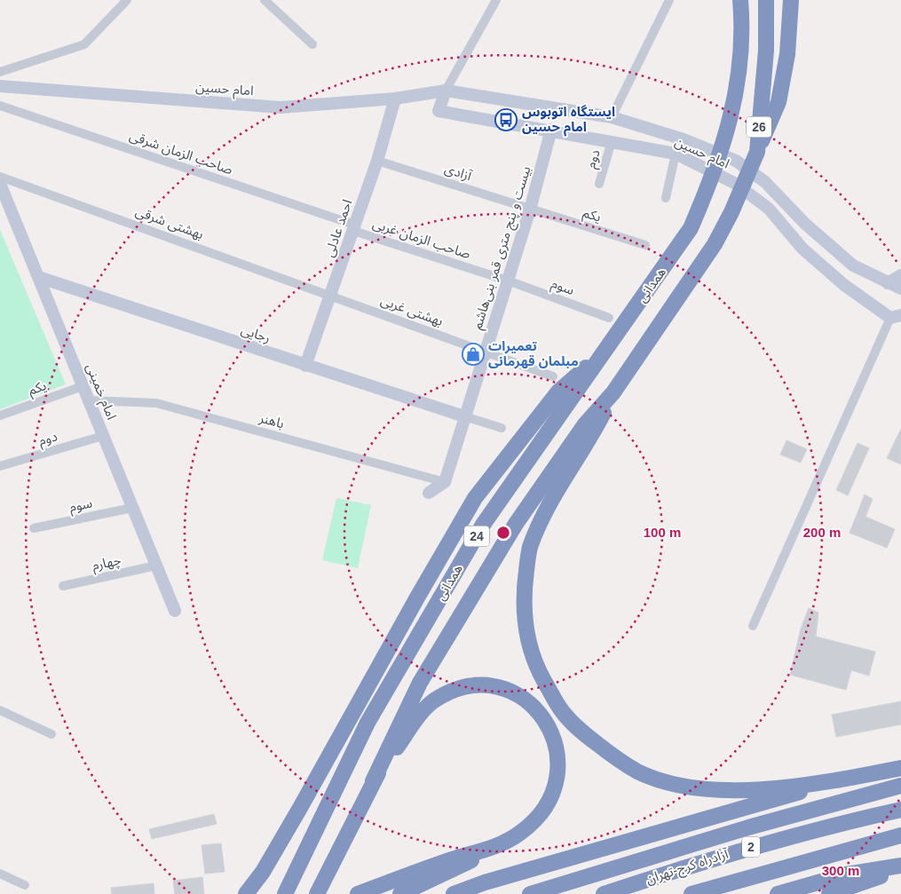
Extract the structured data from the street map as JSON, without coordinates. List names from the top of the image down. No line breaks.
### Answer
{"streets":{"highway":["26","همدانی","24","2","آزادراه کرج-تهران"],"street":["امام حسین","صاحب الزمان شرقی","دوم","آزادی","یکم","بهشتی شرقی","احمد عادلی","صاحب الزمان غربی","بیست و پنج متری قمر بنی‌هاشم","سوم","بهشتی غربی","رجایی","امام خمینی","باهنر","چهارم"]},"crossings":[["امام حسین","دوم"],["امام حسین","احمد عادلی"],["امام حسین","بیست و پنج متری قمر بنی‌هاشم"],["26","همدانی"],["صاحب الزمان شرقی","احمد عادلی"],["صاحب الزمان شرقی","صاحب الزمان غربی"],["دوم","امام خمینی"],["آزادی","یکم"],["آزادی","احمد عادلی"],["آزادی","بیست و پنج متری قمر بنی‌هاشم"],["یکم","بیست و پنج متری قمر بنی‌هاشم"],["یکم","امام خمینی"],["بهشتی شرقی","احمد عادلی"],["بهشتی شرقی","بهشتی غربی"],["احمد عادلی","صاحب الزمان غربی"],["احمد عادلی","بهشتی غربی"],["احمد عادلی","رجایی"],["صاحب الزمان غربی","بیست و پنج متری قمر بنی‌هاشم"],["صاحب الزمان غربی","سوم"],["بیست و پنج متری قمر بنی‌هاشم","سوم"],["بیست و پنج متری قمر بنی‌هاشم","بهشتی غربی"],["بیست و پنج متری قمر بنی‌هاشم","رجایی"],["بیست و پنج متری قمر بنی‌هاشم","باهنر"],["همدانی","24"],["سوم","امام خمینی"],["رجایی","امام خمینی"],["امام خمینی","باهنر"],["امام خمینی","چهارم"]],"places":{"bus stop":["ایستگاه اتوبوس امام حسین"],"shop":["تعمیرات مبلمان قهرمانی"]},"rings":["100 m","200 m","300 m"]}
